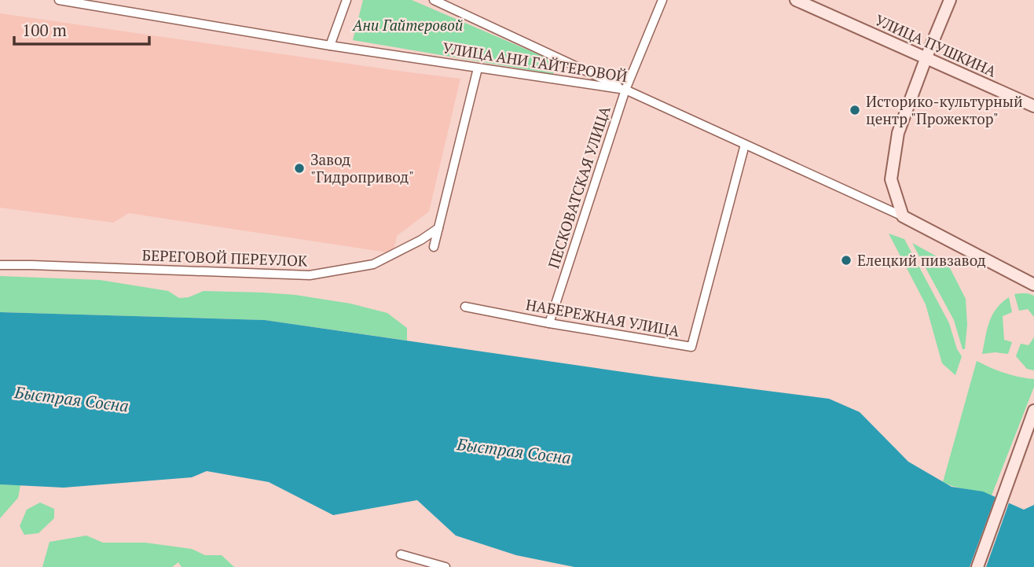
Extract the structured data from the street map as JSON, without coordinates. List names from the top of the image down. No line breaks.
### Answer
{"streets":{"main road":["УЛИЦА ПУШКИНА","УЛИЦА АНИ ГАЙТЕРОВОЙ"],"street":["ПЕСКОВАТСКАЯ УЛИЦА","БЕРЕГОВОЙ ПЕРЕУЛОК","НАБЕРЕЖНАЯ УЛИЦА"]},"crossings":[["УЛИЦА АНИ ГАЙТЕРОВОЙ","ПЕСКОВАТСКАЯ УЛИЦА"],["УЛИЦА АНИ ГАЙТЕРОВОЙ","НАБЕРЕЖНАЯ УЛИЦА"],["ПЕСКОВАТСКАЯ УЛИЦА","НАБЕРЕЖНАЯ УЛИЦА"]],"water":["Быстрая Сосна"],"parks":["Ани Гайтеровой"],"places":["Историко-культурный центр \"Прожектор\"","Завод \"Гидропривод\"","Елецкий пивзавод"],"scale_bar":"100 m"}
